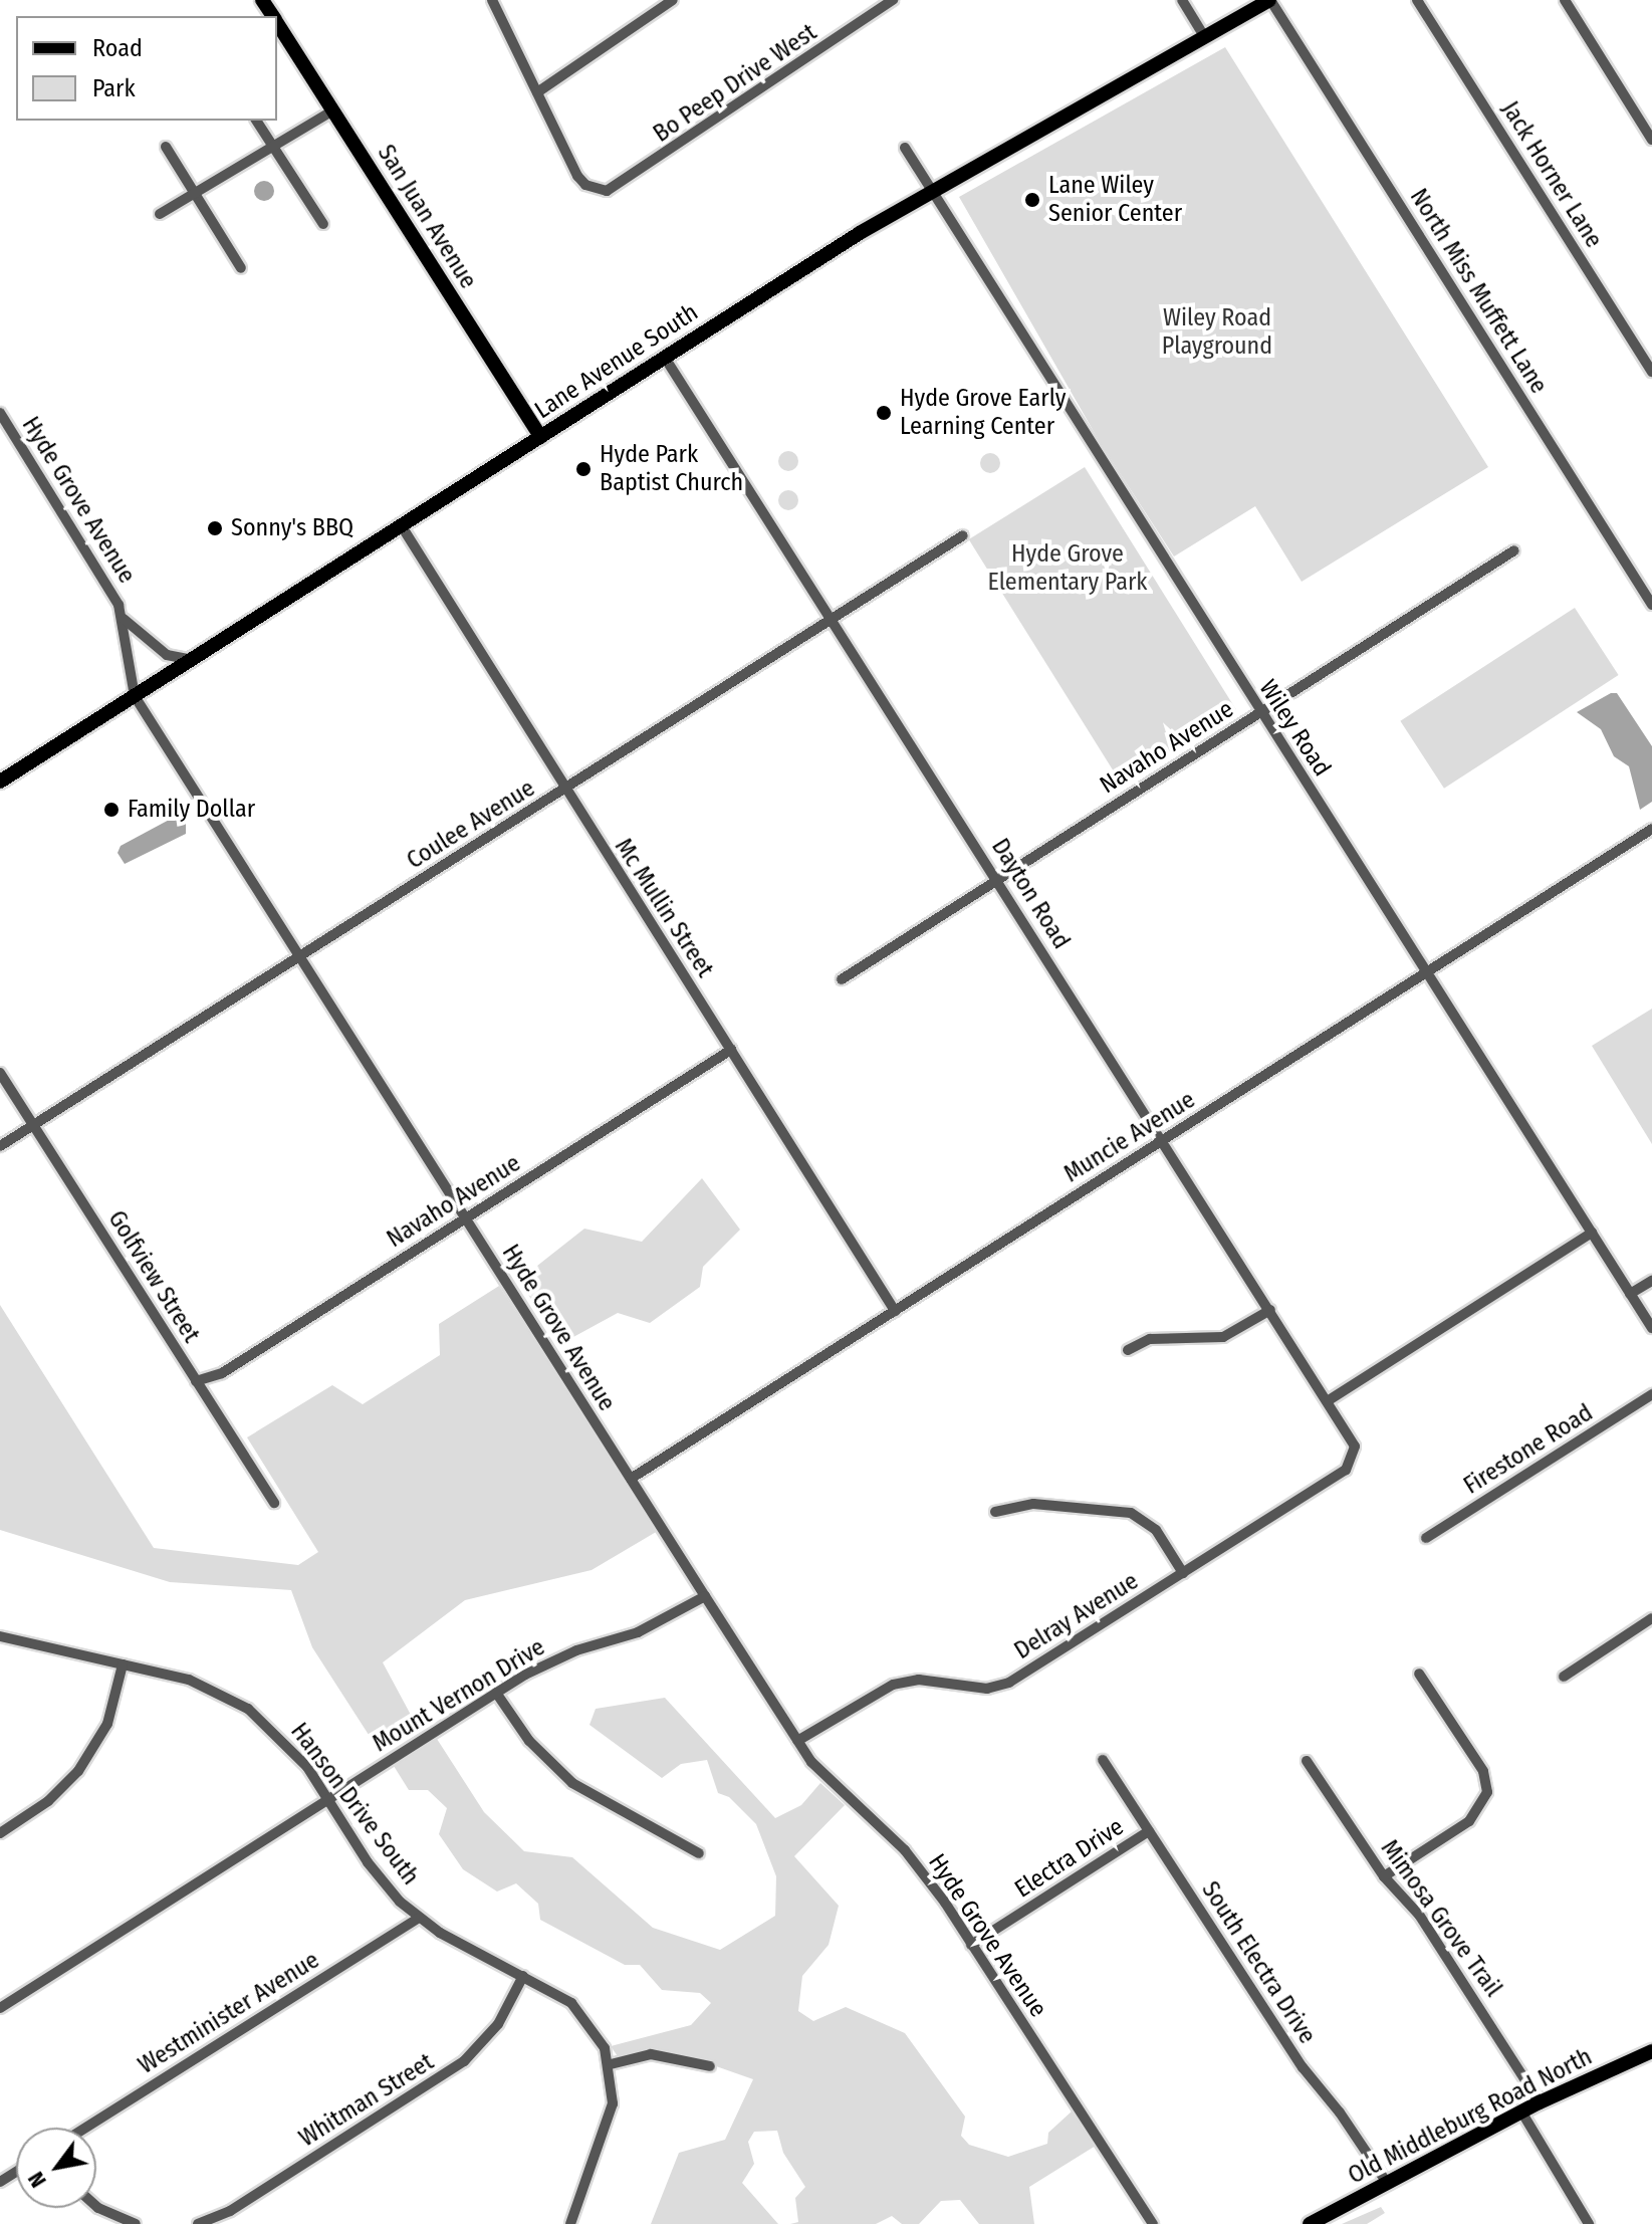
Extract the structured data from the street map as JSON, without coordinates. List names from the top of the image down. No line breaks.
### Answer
{"streets":{"main road":["San Juan Avenue","Lane Avenue South","Old Middleburg Road North"],"street":["Bo Peep Drive West","Jack Horner Lane","North Miss Muffett Lane","Hyde Grove Avenue","Wiley Road","Navaho Avenue","Coulee Avenue","Dayton Road","Mc Mullin Street","Muncie Avenue","Golfview Street","Firestone Road","Delray Avenue","Mount Vernon Drive","Hanson Drive South","Electra Drive","Mimosa Grove Trail","South Electra Drive","Westminister Avenue","Whitman Street"]},"crossings":[["San Juan Avenue","Lane Avenue South"],["North Miss Muffett Lane","Lane Avenue South"],["Lane Avenue South","Hyde Grove Avenue"],["Lane Avenue South","Wiley Road"],["Lane Avenue South","Dayton Road"],["Lane Avenue South","Mc Mullin Street"],["Hyde Grove Avenue","Navaho Avenue"],["Hyde Grove Avenue","Coulee Avenue"],["Hyde Grove Avenue","Muncie Avenue"],["Hyde Grove Avenue","Delray Avenue"],["Hyde Grove Avenue","Mount Vernon Drive"],["Hyde Grove Avenue","Electra Drive"],["Wiley Road","Navaho Avenue"],["Wiley Road","Muncie Avenue"],["Navaho Avenue","Dayton Road"],["Navaho Avenue","Mc Mullin Street"],["Navaho Avenue","Golfview Street"],["Coulee Avenue","Dayton Road"],["Coulee Avenue","Mc Mullin Street"],["Coulee Avenue","Golfview Street"],["Dayton Road","Muncie Avenue"],["Dayton Road","Delray Avenue"],["Mc Mullin Street","Muncie Avenue"],["Mount Vernon Drive","Hanson Drive South"],["Hanson Drive South","Westminister Avenue"],["Hanson Drive South","Whitman Street"],["Electra Drive","South Electra Drive"],["Mimosa Grove Trail","Old Middleburg Road North"],["South Electra Drive","Old Middleburg Road North"]],"parks":["Wiley Road Playground","Hyde Grove Elementary Park"],"places":["Lane Wiley Senior Center","Hyde Grove Early Learning Center","Hyde Park Baptist Church","Sonny's BBQ","Family Dollar"],"legend":["Road","Park"],"north":"bottom left"}
